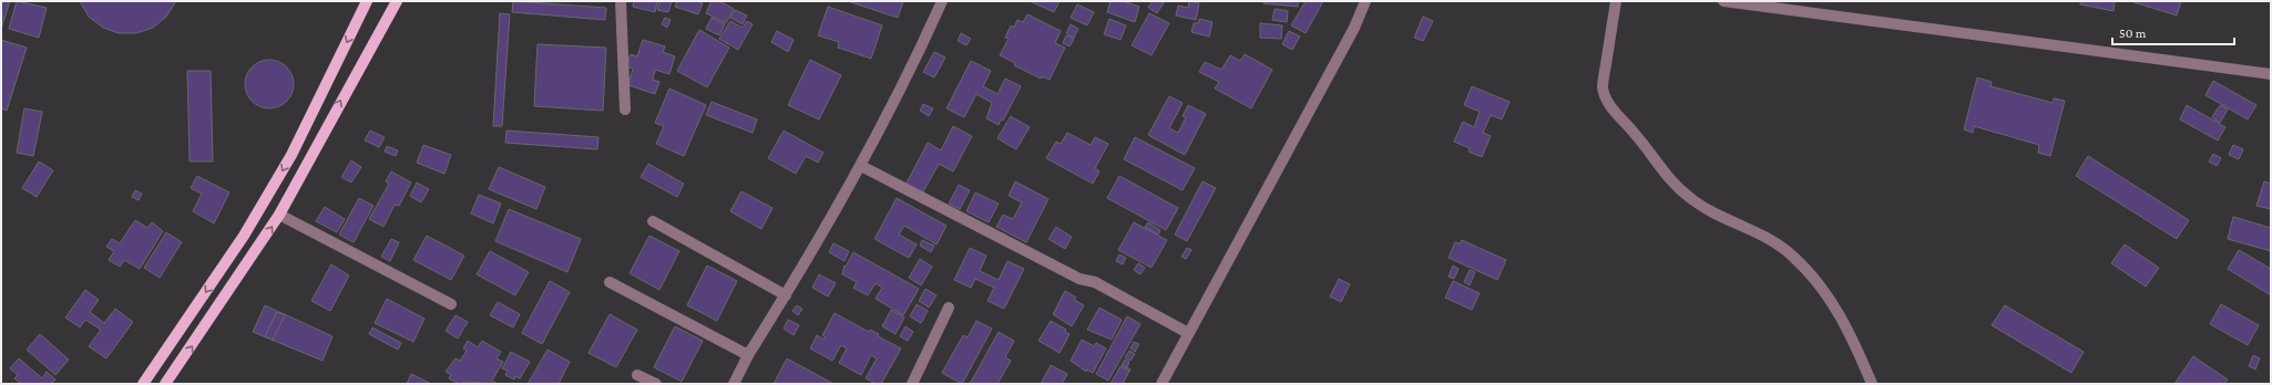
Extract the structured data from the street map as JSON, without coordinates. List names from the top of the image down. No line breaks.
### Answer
{"scale_bar":"50 m"}
